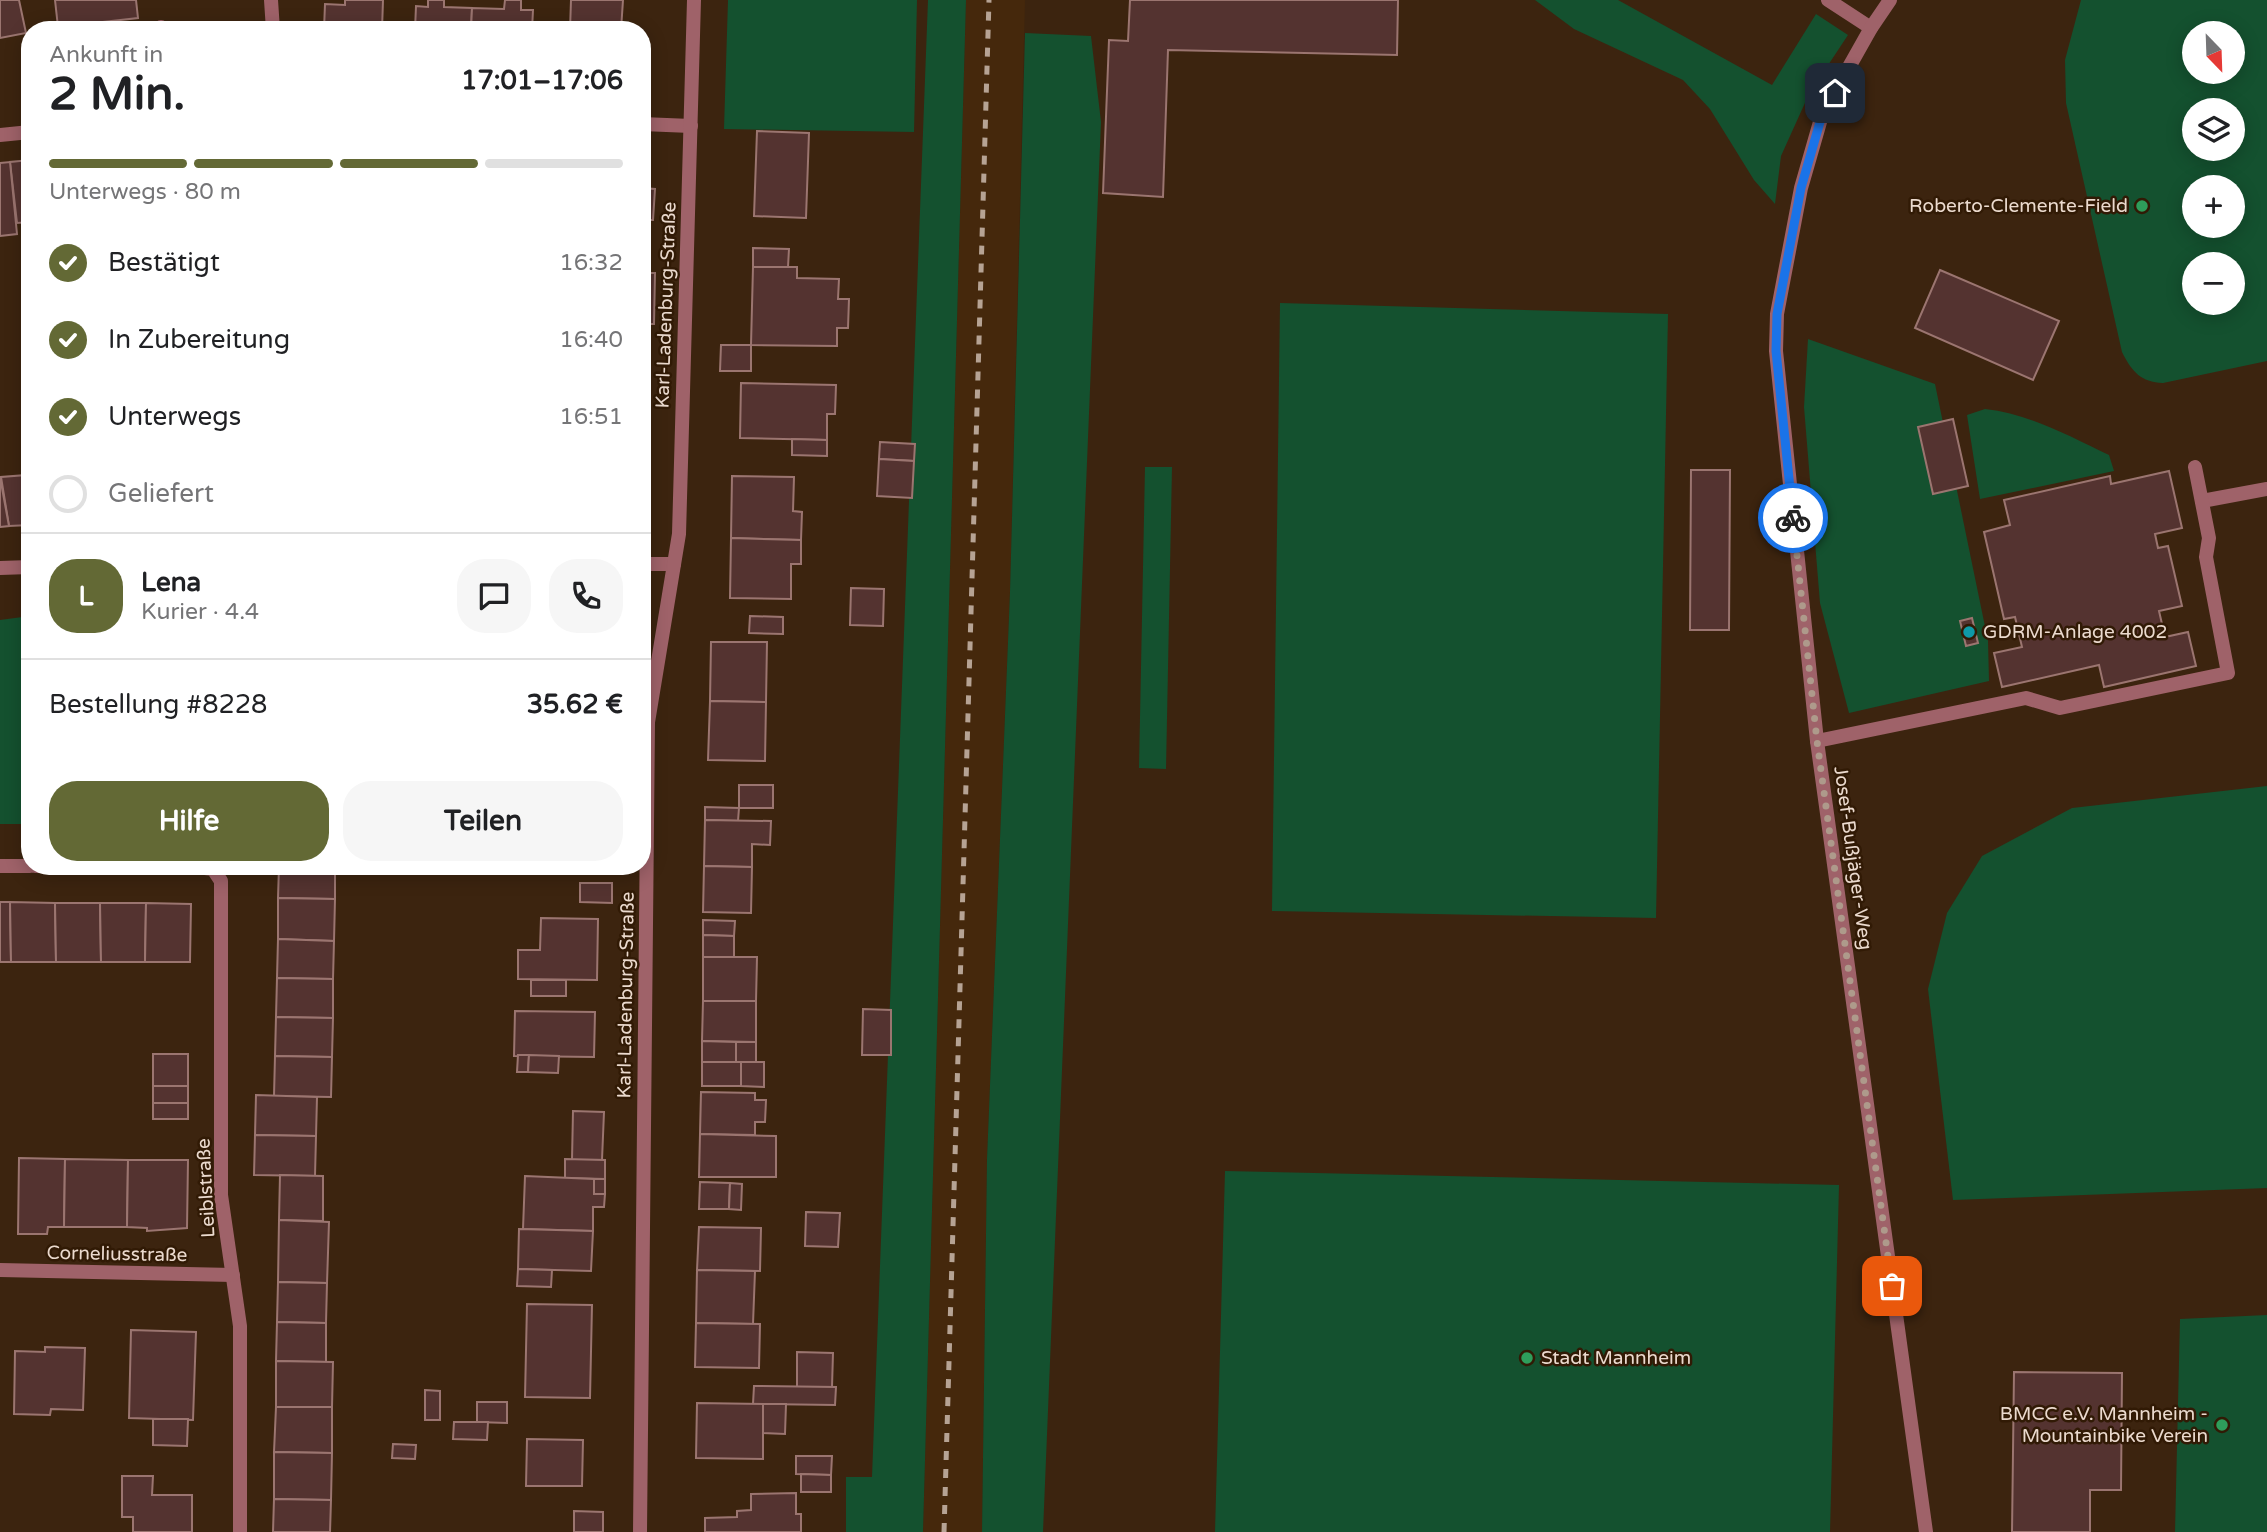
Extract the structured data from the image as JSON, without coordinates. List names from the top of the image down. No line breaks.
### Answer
{"streets":{"street":["Karl-Ladenburg-Straße","Josef-Bußjäger-Weg","Leiblstraße","Corneliusstraße"]},"crossings":[["Leiblstraße","Corneliusstraße"]],"places":["Roberto-Clemente-Field","GDRM-Anlage 4002","Stadt Mannheim","BMCC e.V. Mannheim - Mountainbike Verein"],"north":"bottom right","page":{"map_buttons":["+","−"],"heading":["2 Min.","Ankunft in","17:01–17:06"],"panel":["Lena","Kurier · 4.4","Bestellung #8228","35.62 €"],"bar":"Unterwegs · 80 m","list":[["Bestätigt","16:32"],["In Zubereitung","16:40"],["Unterwegs","16:51"],"Geliefert"],"round":"L","buttons":["Hilfe","Teilen"]}}
